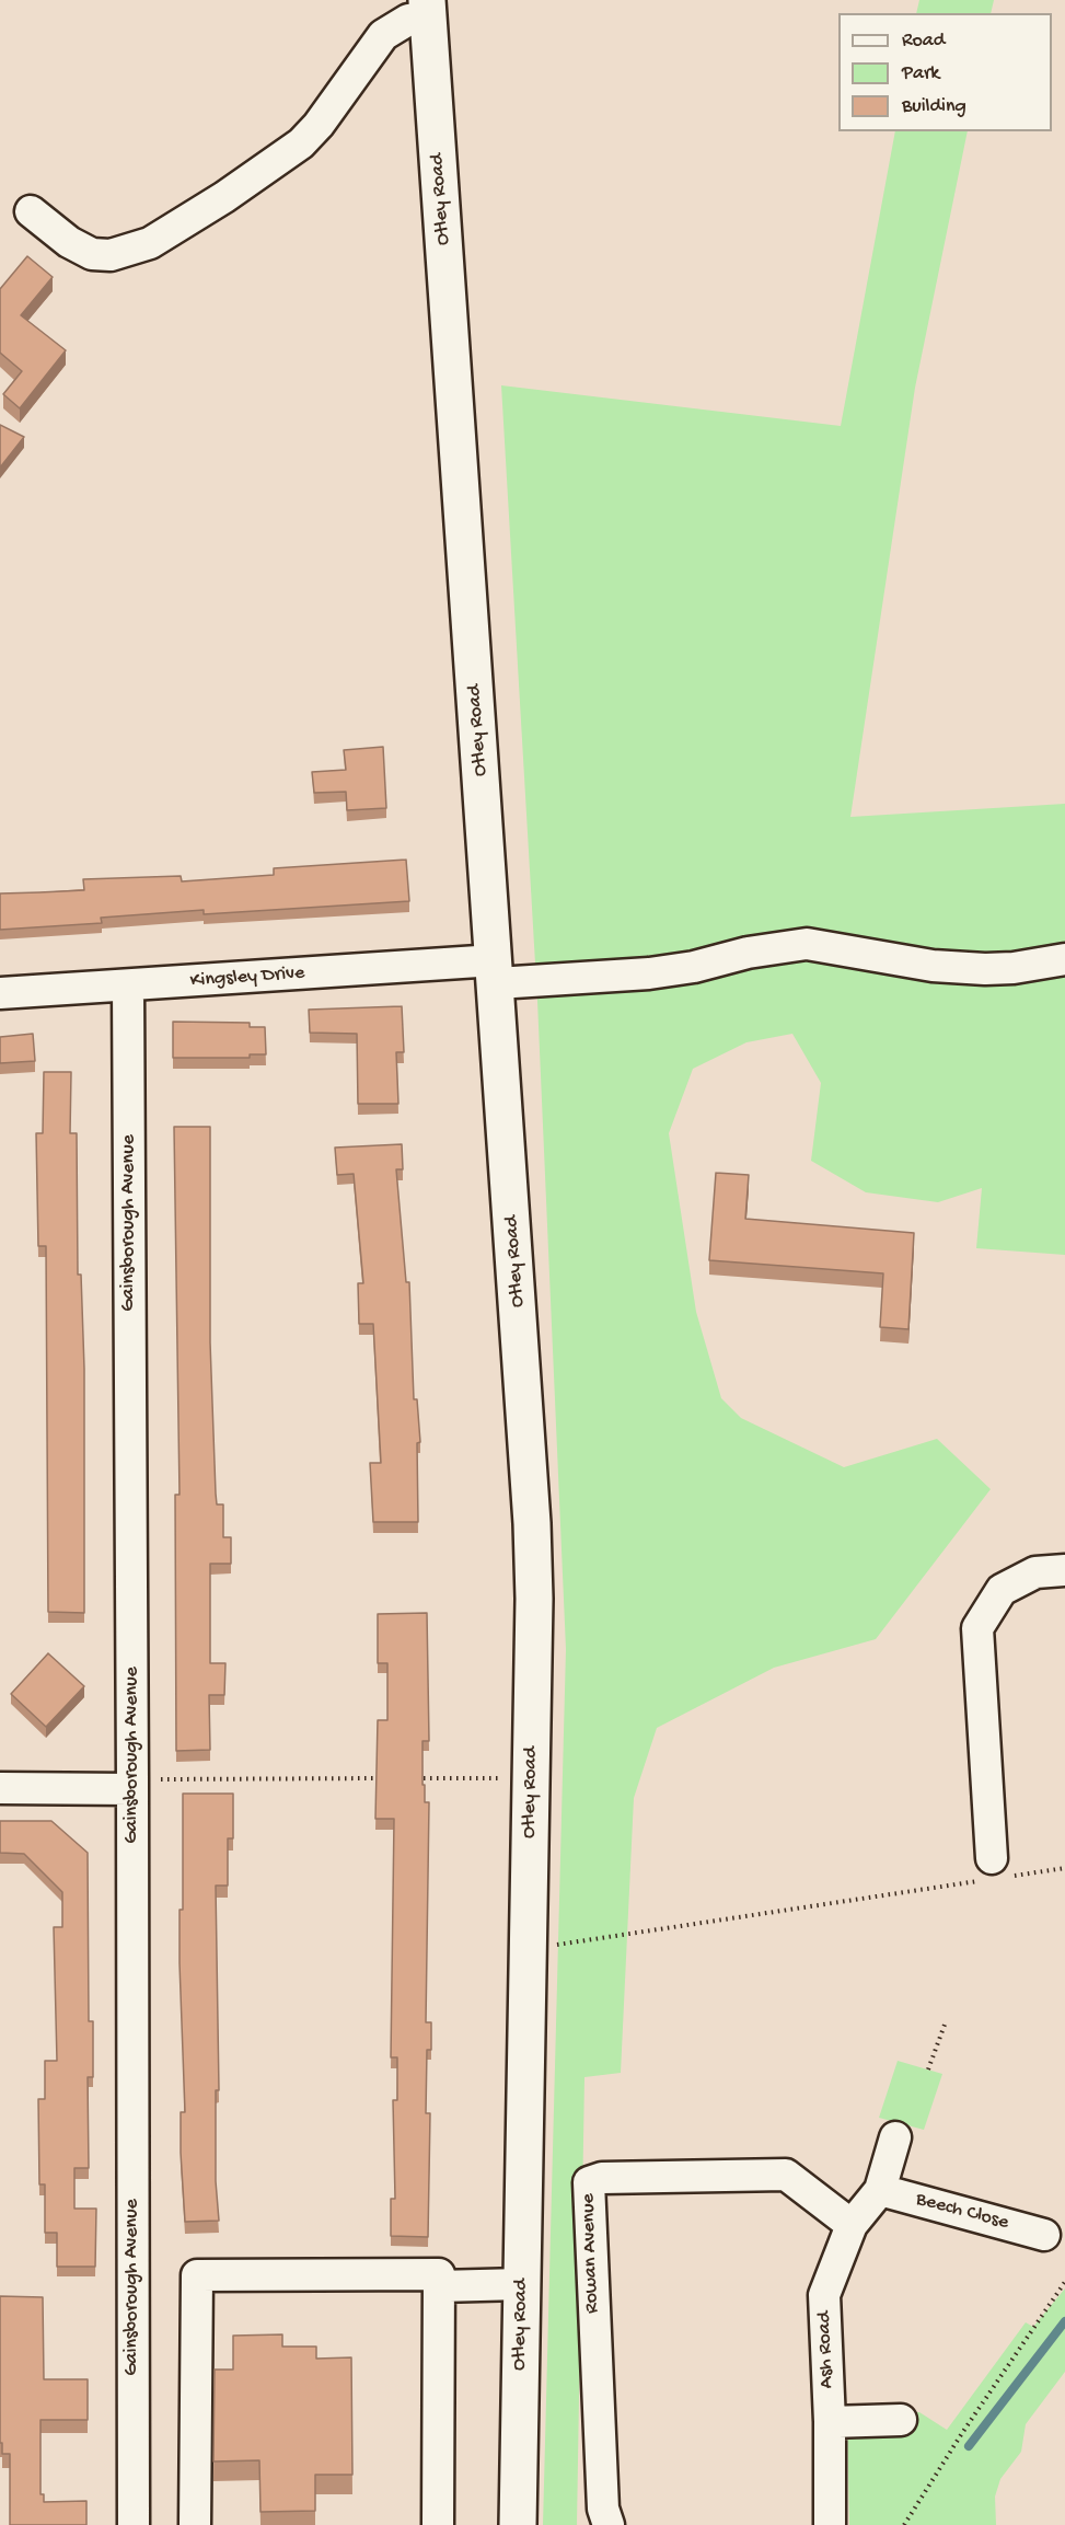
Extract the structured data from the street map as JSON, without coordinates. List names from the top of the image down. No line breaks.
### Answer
{"streets":{"highway":["Otley Road"],"street":["Kingsley Drive","Gainsborough Avenue","Beech Close","Rowan Avenue","Ash Road"]},"crossings":[["Otley Road","Kingsley Drive"],["Kingsley Drive","Gainsborough Avenue"],["Beech Close","Ash Road"],["Rowan Avenue","Ash Road"]],"legend":["Road","Park","Building"]}
